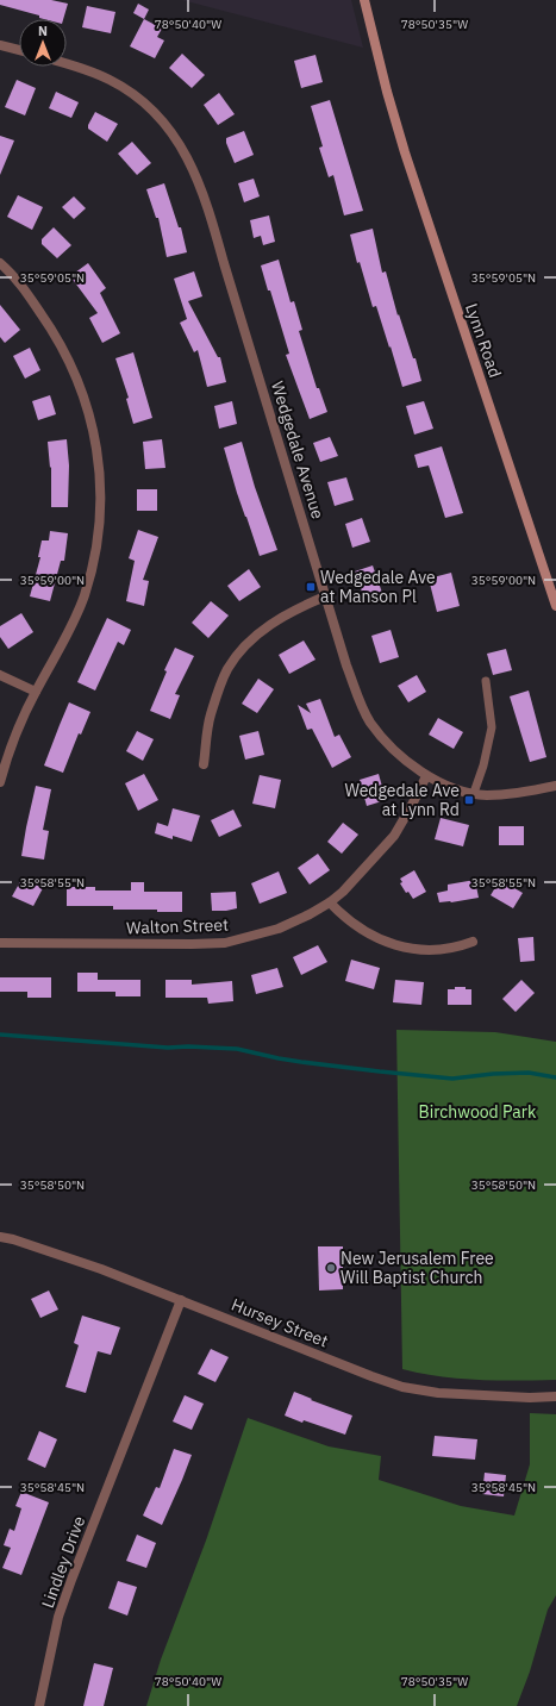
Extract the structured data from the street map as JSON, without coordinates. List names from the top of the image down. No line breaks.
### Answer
{"streets":{"street":["Lynn Road","Wedgedale Avenue","Walton Street","Hursey Street","Lindley Drive"]},"crossings":[["Wedgedale Avenue","Walton Street"],["Hursey Street","Lindley Drive"]],"parks":["Birchwood Park"],"places":{"transit":["Wedgedale Ave at Manson Pl","Wedgedale Ave at Lynn Rd"],"other":["New Jerusalem Free Will Baptist Church"]},"north":"top","coordinates":["78°50'40\"W","78°50'35\"W","35°59'05\"N","35°59'00\"N","35°58'55\"N","35°58'50\"N","35°58'45\"N"]}
